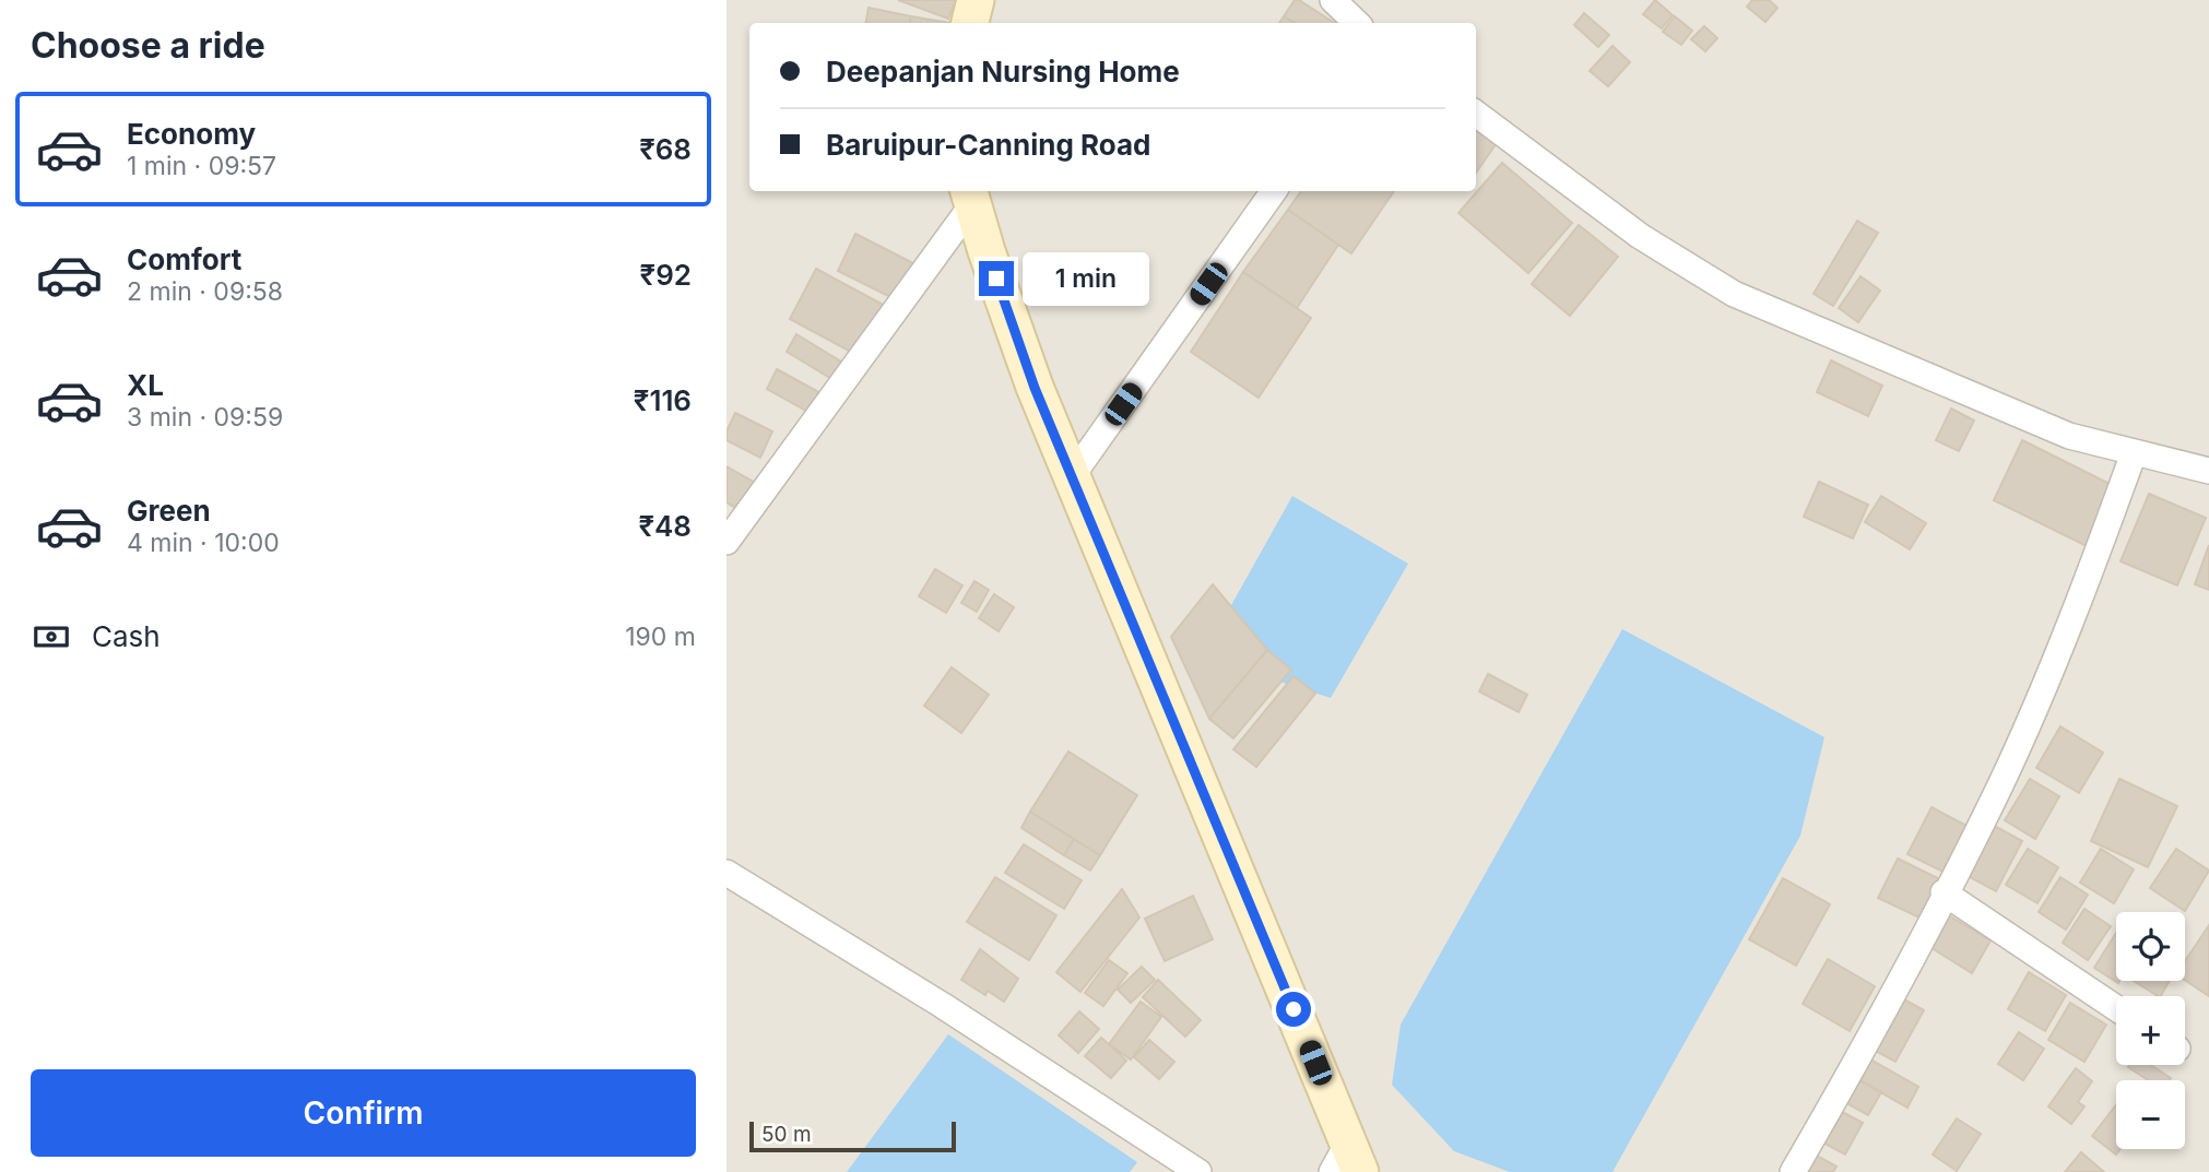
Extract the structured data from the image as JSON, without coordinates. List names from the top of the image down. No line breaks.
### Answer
{"scale_bar":"50 m","page":{"heading":"Choose a ride","banner":["Deepanjan Nursing Home","Baruipur-Canning Road"],"list":[{"name":"Economy","note":"1 min · 09:57","value":"₹68"},{"name":"Comfort","note":"2 min · 09:58","value":"₹92"},{"name":"XL","note":"3 min · 09:59","value":"₹116"},{"name":"Green","note":"4 min · 10:00","value":"₹48"}],"bubble":"1 min","pay":["Cash","190 m"],"map_buttons":["+","−"],"buttons":"Confirm","scale":"50 m"}}
